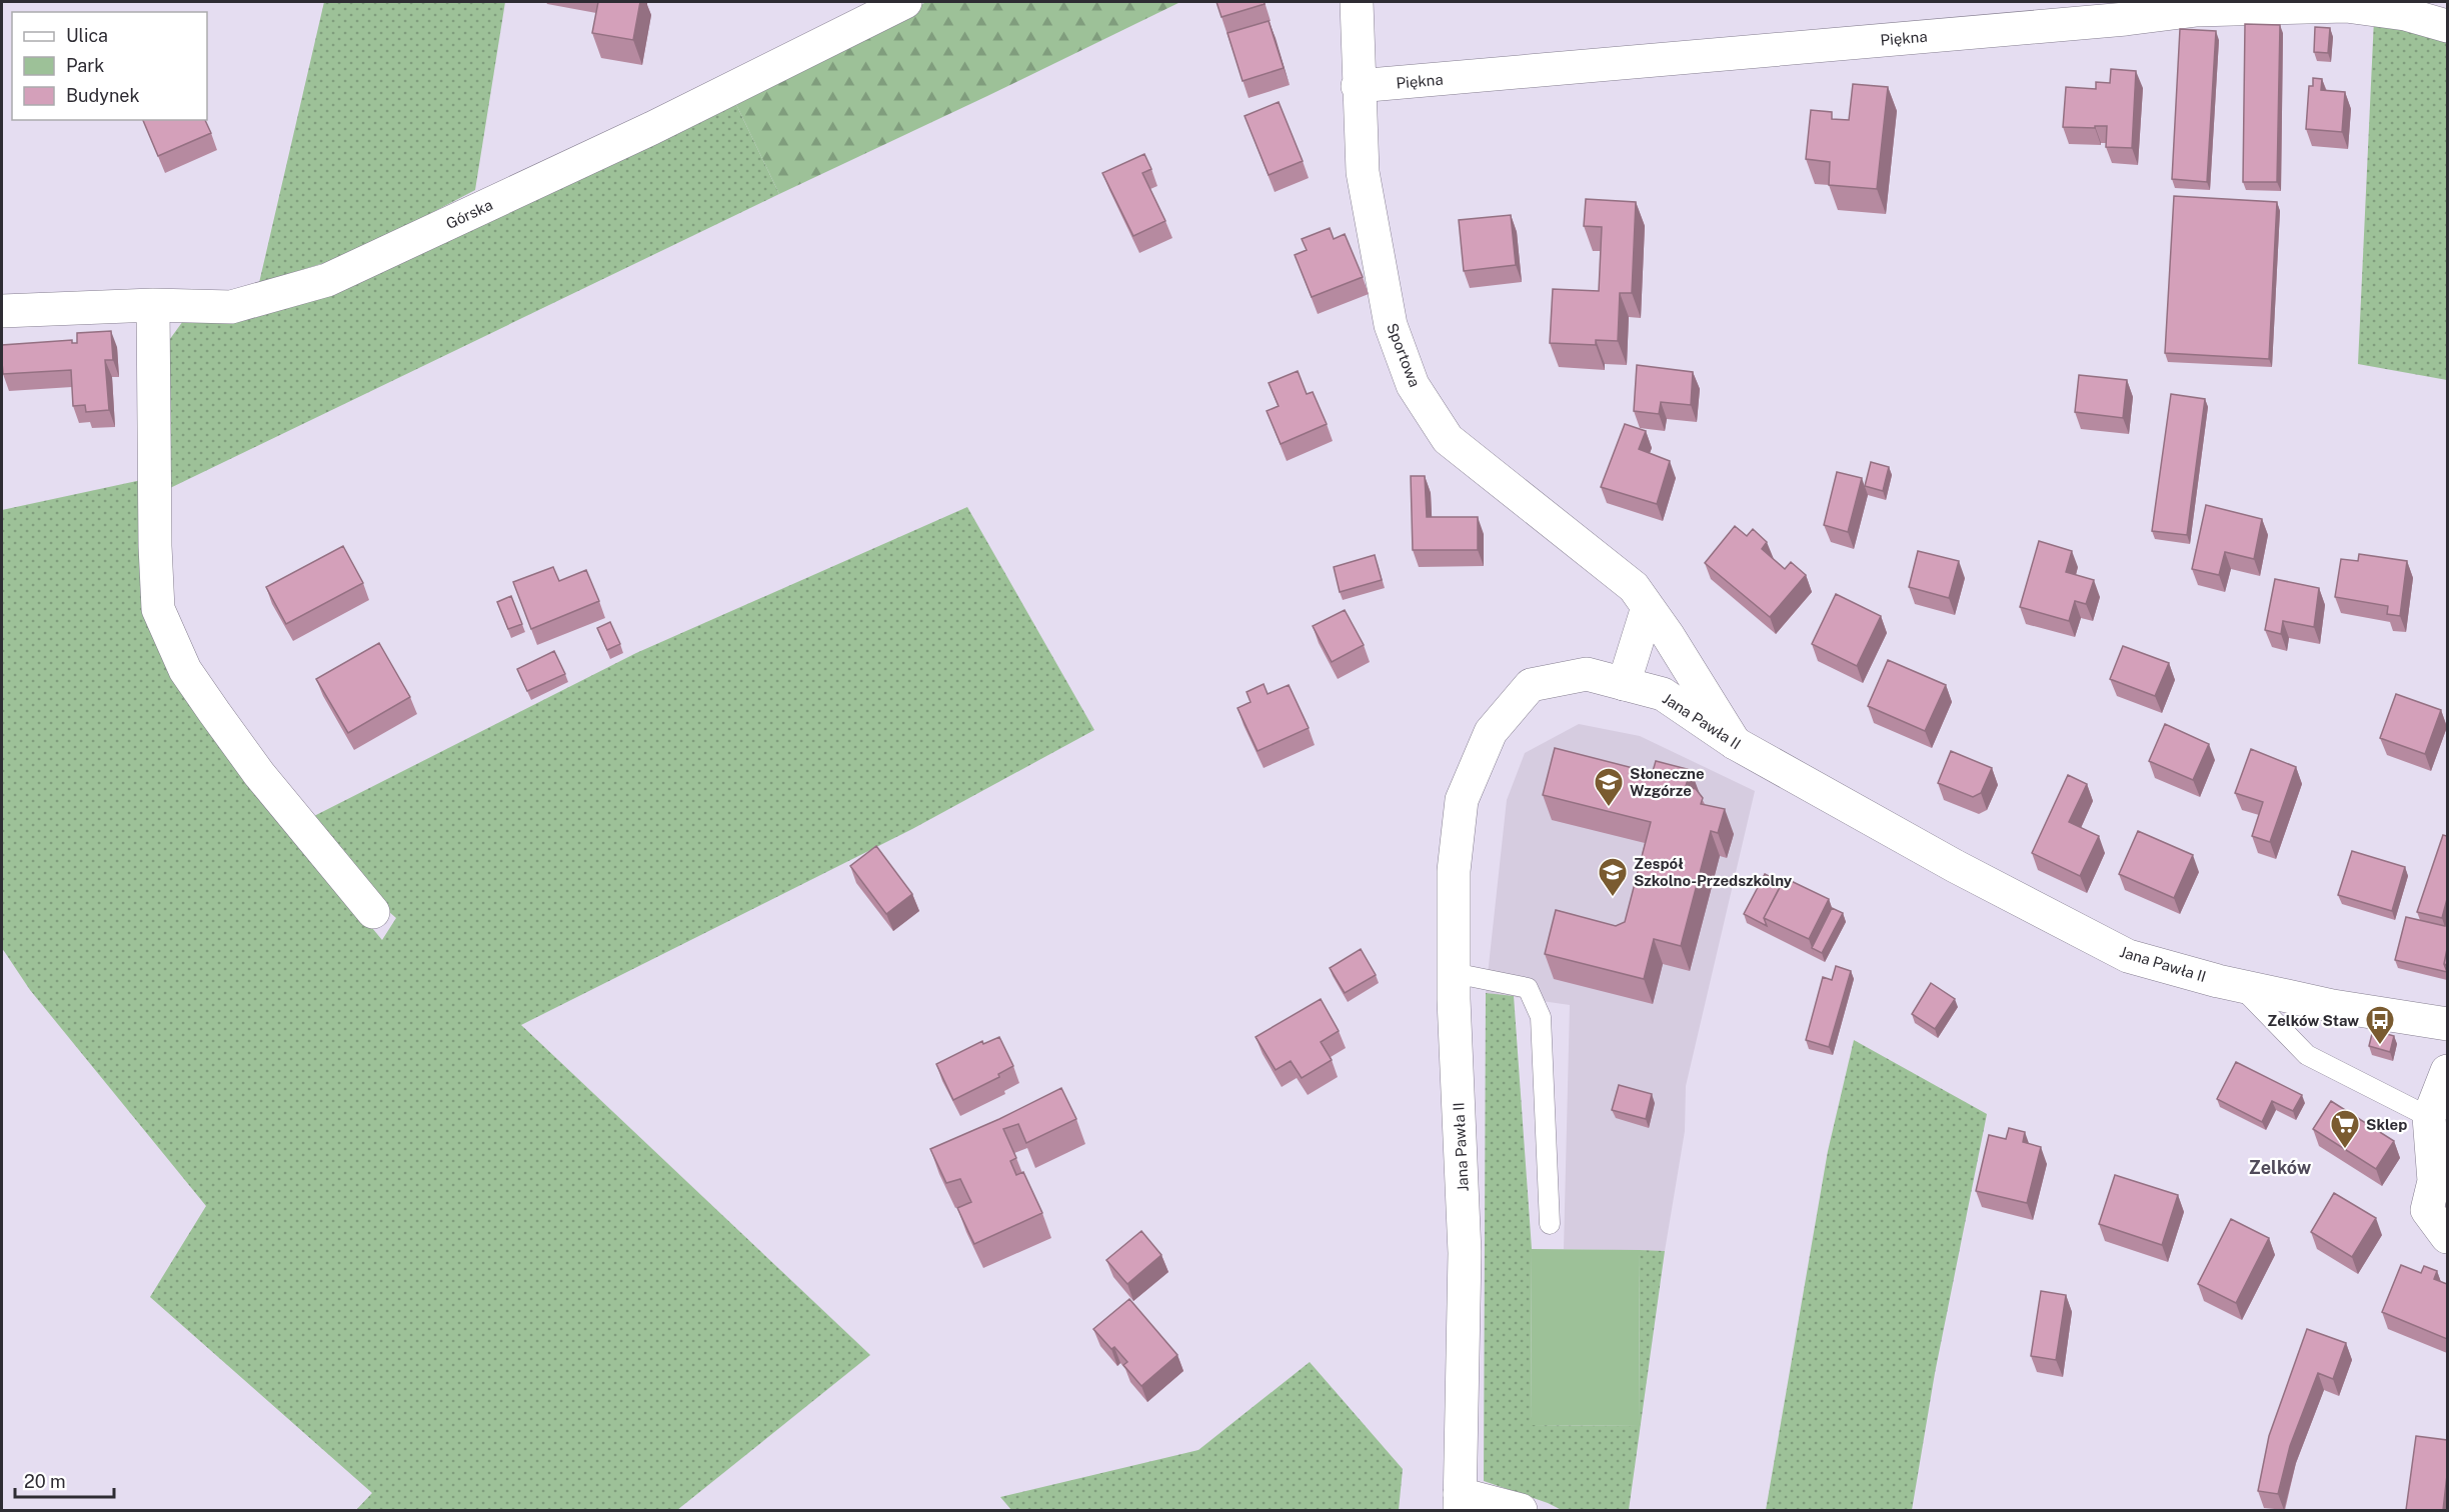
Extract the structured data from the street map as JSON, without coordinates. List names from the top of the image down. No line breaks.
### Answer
{"streets":{"street":["Piękna","Górska","Sportowa","Jana Pawła II"]},"crossings":[["Piękna","Sportowa"],["Sportowa","Jana Pawła II"]],"districts":["Zelków"],"places":{"school or university":["Słoneczne Wzgórze","Zespół Szkolno-Przedszkolny"],"bus stop":["Zelków Staw"],"supermarket":["Sklep"]},"legend":["Ulica","Park","Budynek"],"scale_bar":"20 m"}
